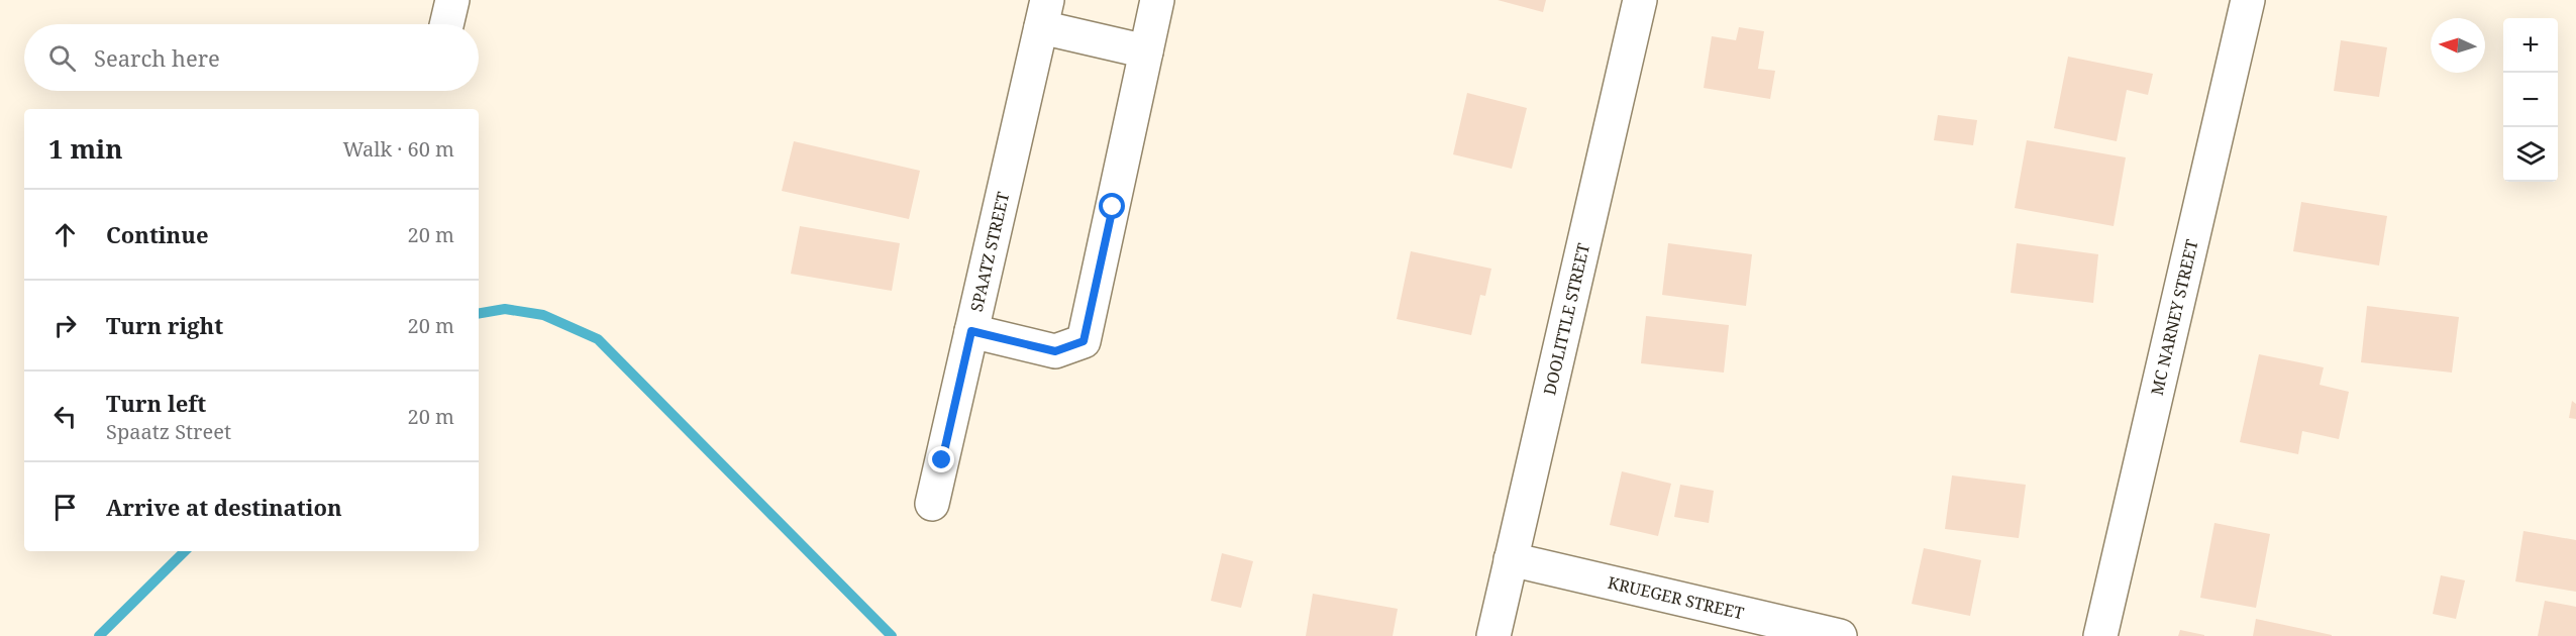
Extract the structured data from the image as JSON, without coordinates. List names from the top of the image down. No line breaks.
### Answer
{"streets":{"street":["SPAATZ STREET","DOOLITTLE STREET","MC NARNEY STREET","KRUEGER STREET"]},"crossings":[["DOOLITTLE STREET","KRUEGER STREET"]],"north":"left","page":{"map_buttons":["+","−"],"search":"Search here","heading":["1 min","Walk · 60 m"],"list":[["Continue","20 m"],["Turn right","20 m"],["Turn left","Spaatz Street","20 m"],"Arrive at destination"]}}
